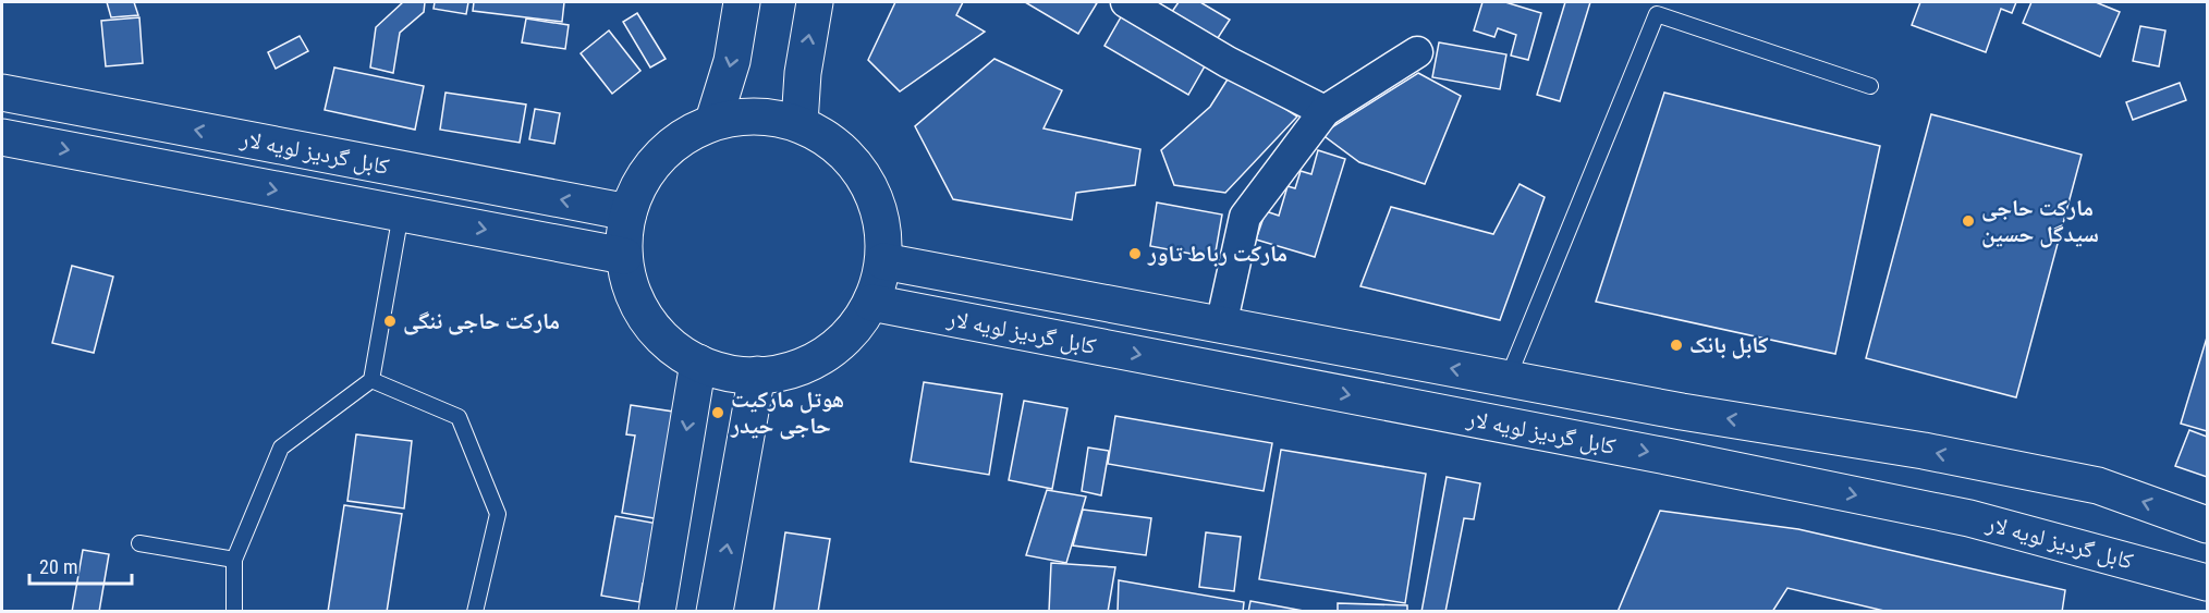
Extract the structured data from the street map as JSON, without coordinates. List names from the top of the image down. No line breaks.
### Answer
{"streets":{"main road":["کابل گردیز لویه لار"]},"places":["مارکت حاجی سیدگل حسین","مارکت رباط تاور","مارکت حاجی ننگی","کابل بانک","هوتل مارکیت حاجی حیدر"],"scale_bar":"20 m"}
